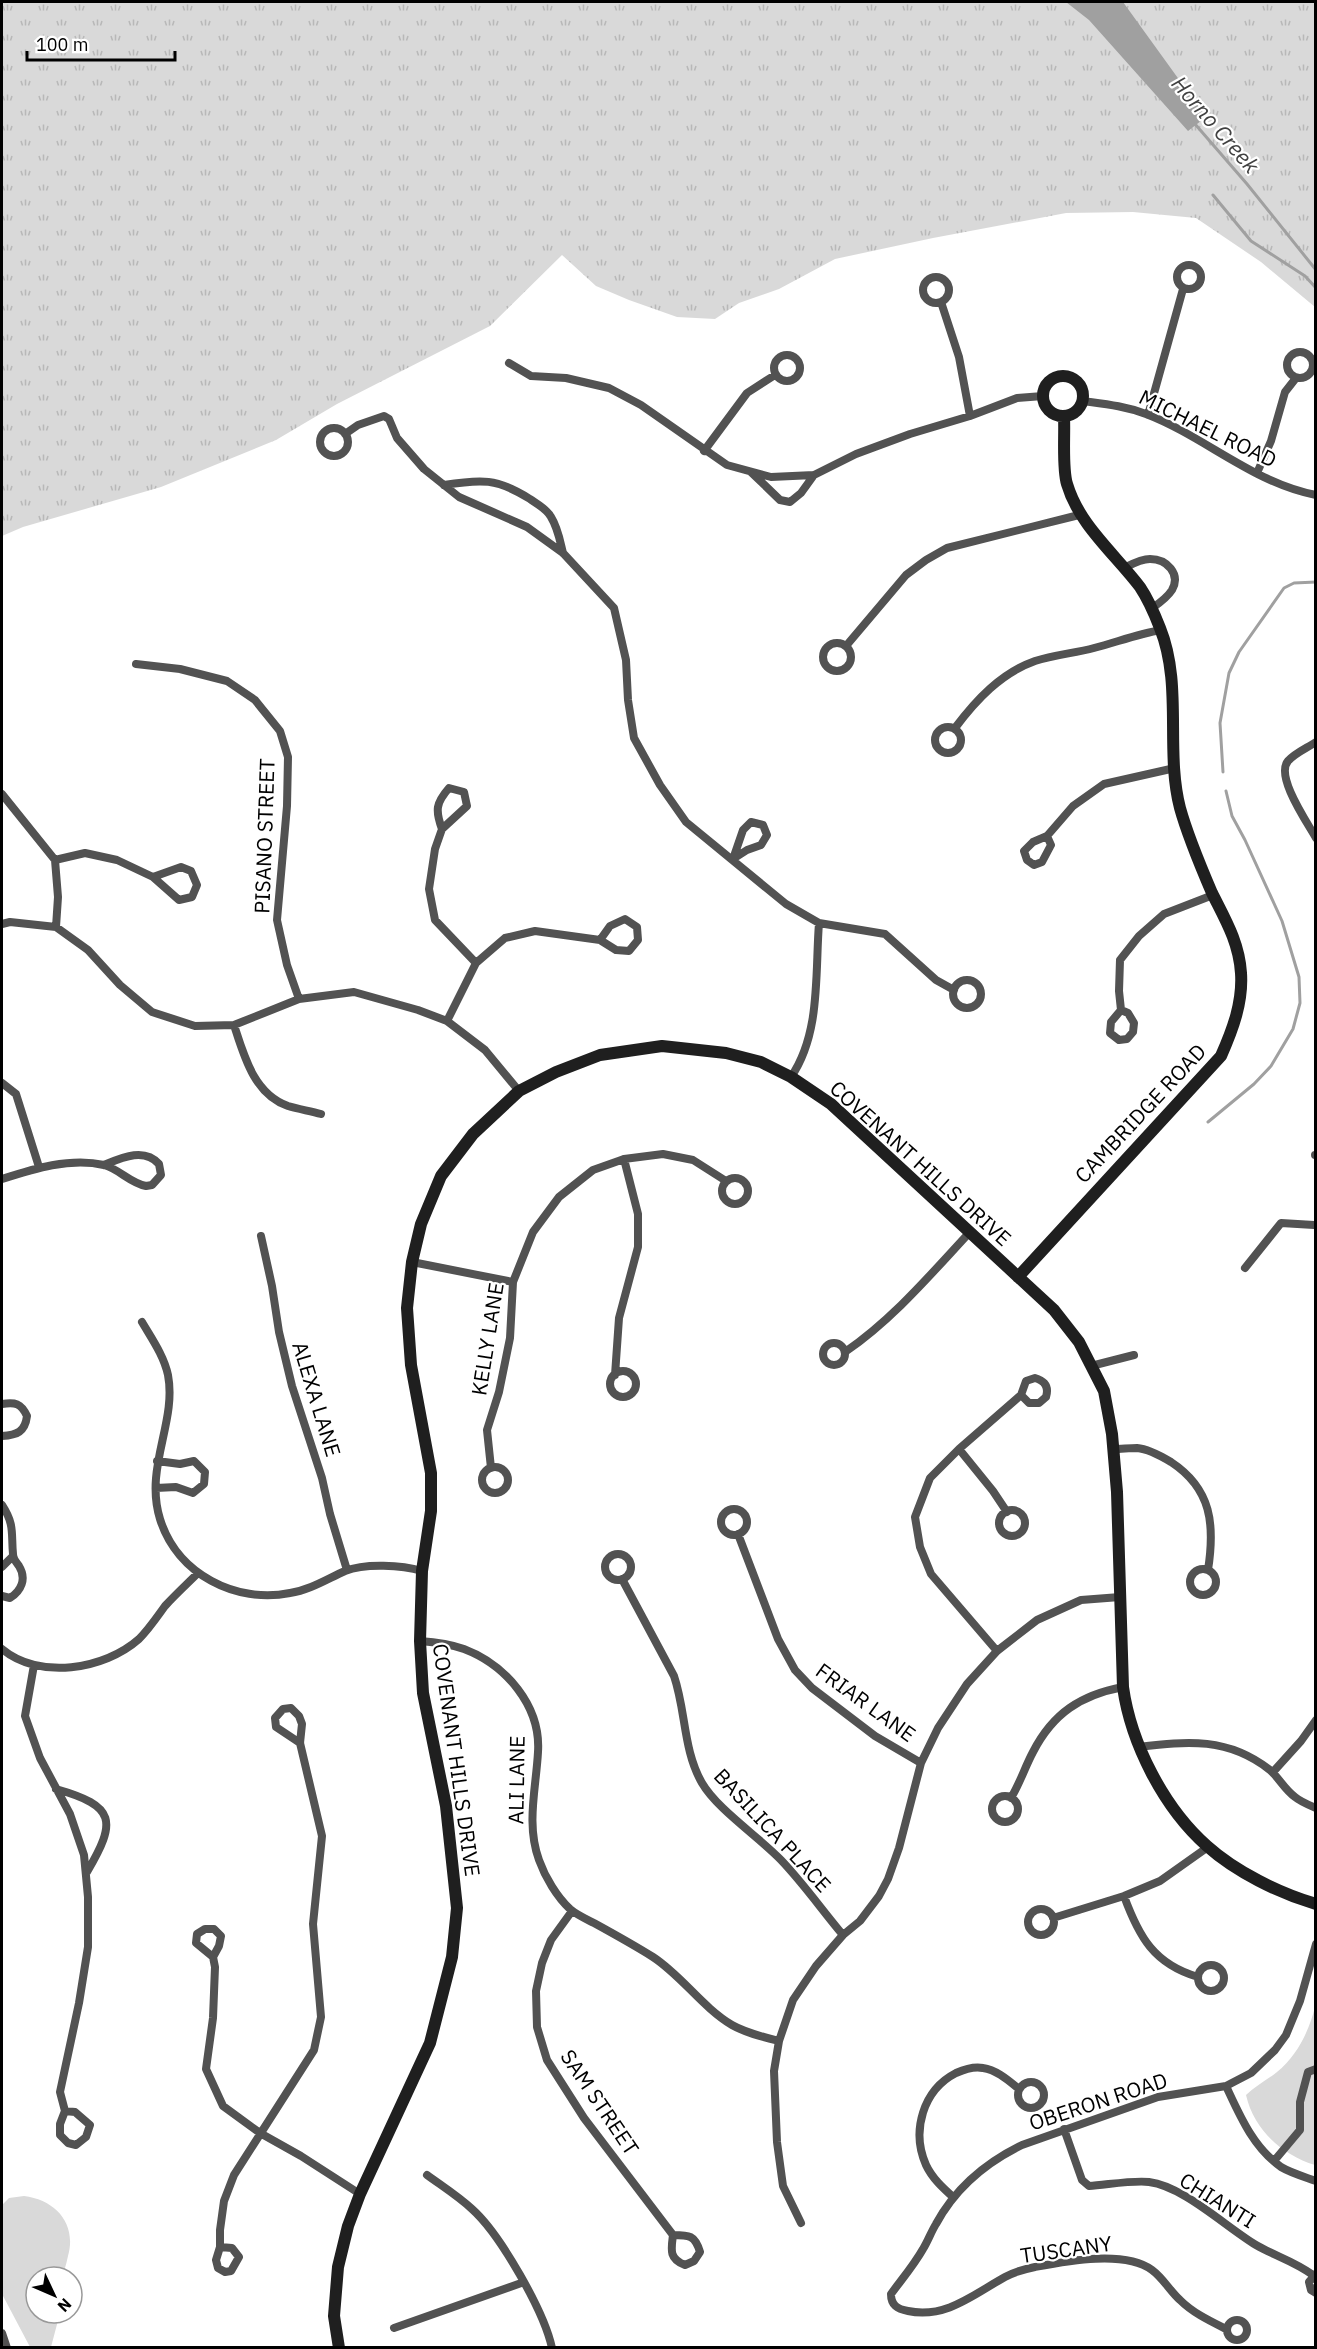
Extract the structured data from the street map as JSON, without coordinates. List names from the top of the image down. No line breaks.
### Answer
{"streets":{"street":["MICHAEL ROAD","PISANO STREET","CAMBRIDGE ROAD","COVENANT HILLS DRIVE","KELLY LANE","ALEXA LANE","FRIAR LANE","ALI LANE","BASILICA PLACE","OBERON ROAD","SAM STREET","CHIANTI","TUSCANY"]},"crossings":[["MICHAEL ROAD","CAMBRIDGE ROAD"],["CAMBRIDGE ROAD","COVENANT HILLS DRIVE"],["COVENANT HILLS DRIVE","ALI LANE"],["ALI LANE","SAM STREET"],["OBERON ROAD","CHIANTI"],["OBERON ROAD","TUSCANY"]],"water":["Horno Creek"],"scale_bar":"100 m","north":"bottom right"}
